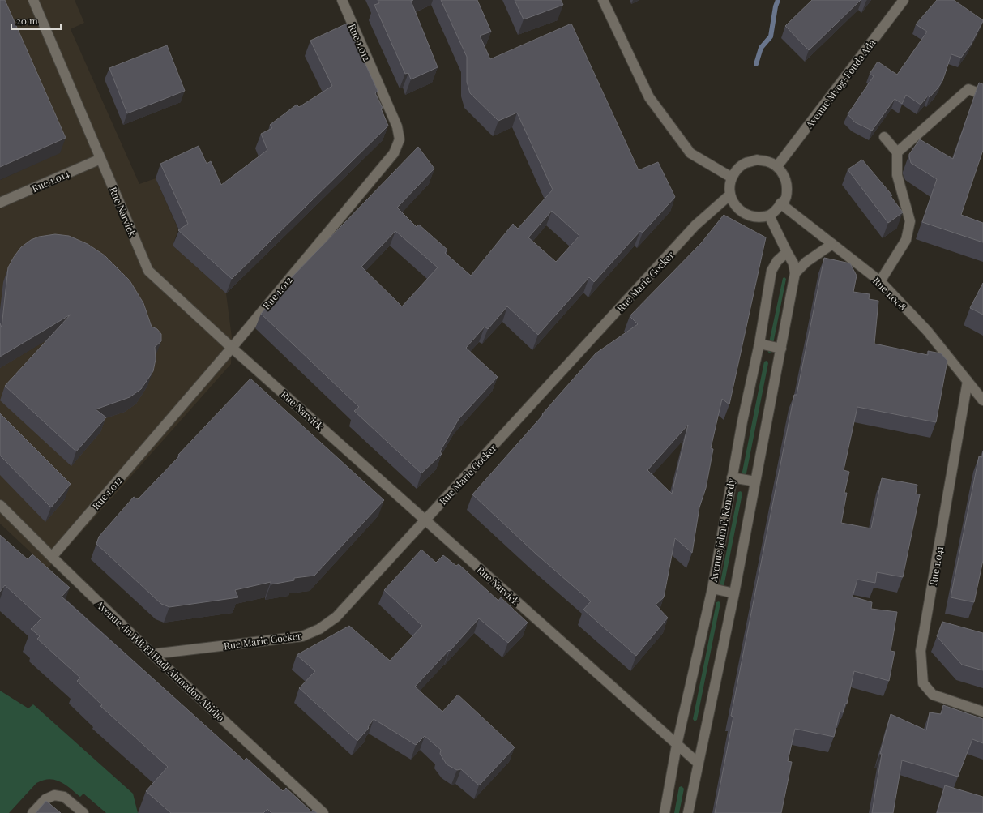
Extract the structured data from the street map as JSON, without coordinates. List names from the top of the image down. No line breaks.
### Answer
{"streets":{"street":["Rue 1.012","Avenue Mvog-Fouda Ada","Rue 1.014","Rue Narvick","Rue Marie Gocker","Rue 1.008","Avenue John F. Kennedy","Rue 1.041","Avenue du Pdt El Hadj Ahmadou Ahidjo"]},"crossings":[["Rue 1.012","Rue Narvick"],["Rue 1.012","Avenue du Pdt El Hadj Ahmadou Ahidjo"],["Avenue Mvog-Fouda Ada","Rue Marie Gocker"],["Avenue Mvog-Fouda Ada","Rue 1.008"],["Rue 1.014","Rue Narvick"],["Rue Narvick","Rue Marie Gocker"],["Rue Narvick","Avenue John F. Kennedy"],["Rue Marie Gocker","Rue 1.008"],["Rue Marie Gocker","Avenue du Pdt El Hadj Ahmadou Ahidjo"],["Rue 1.008","Rue 1.041"]],"scale_bar":"20 m"}
